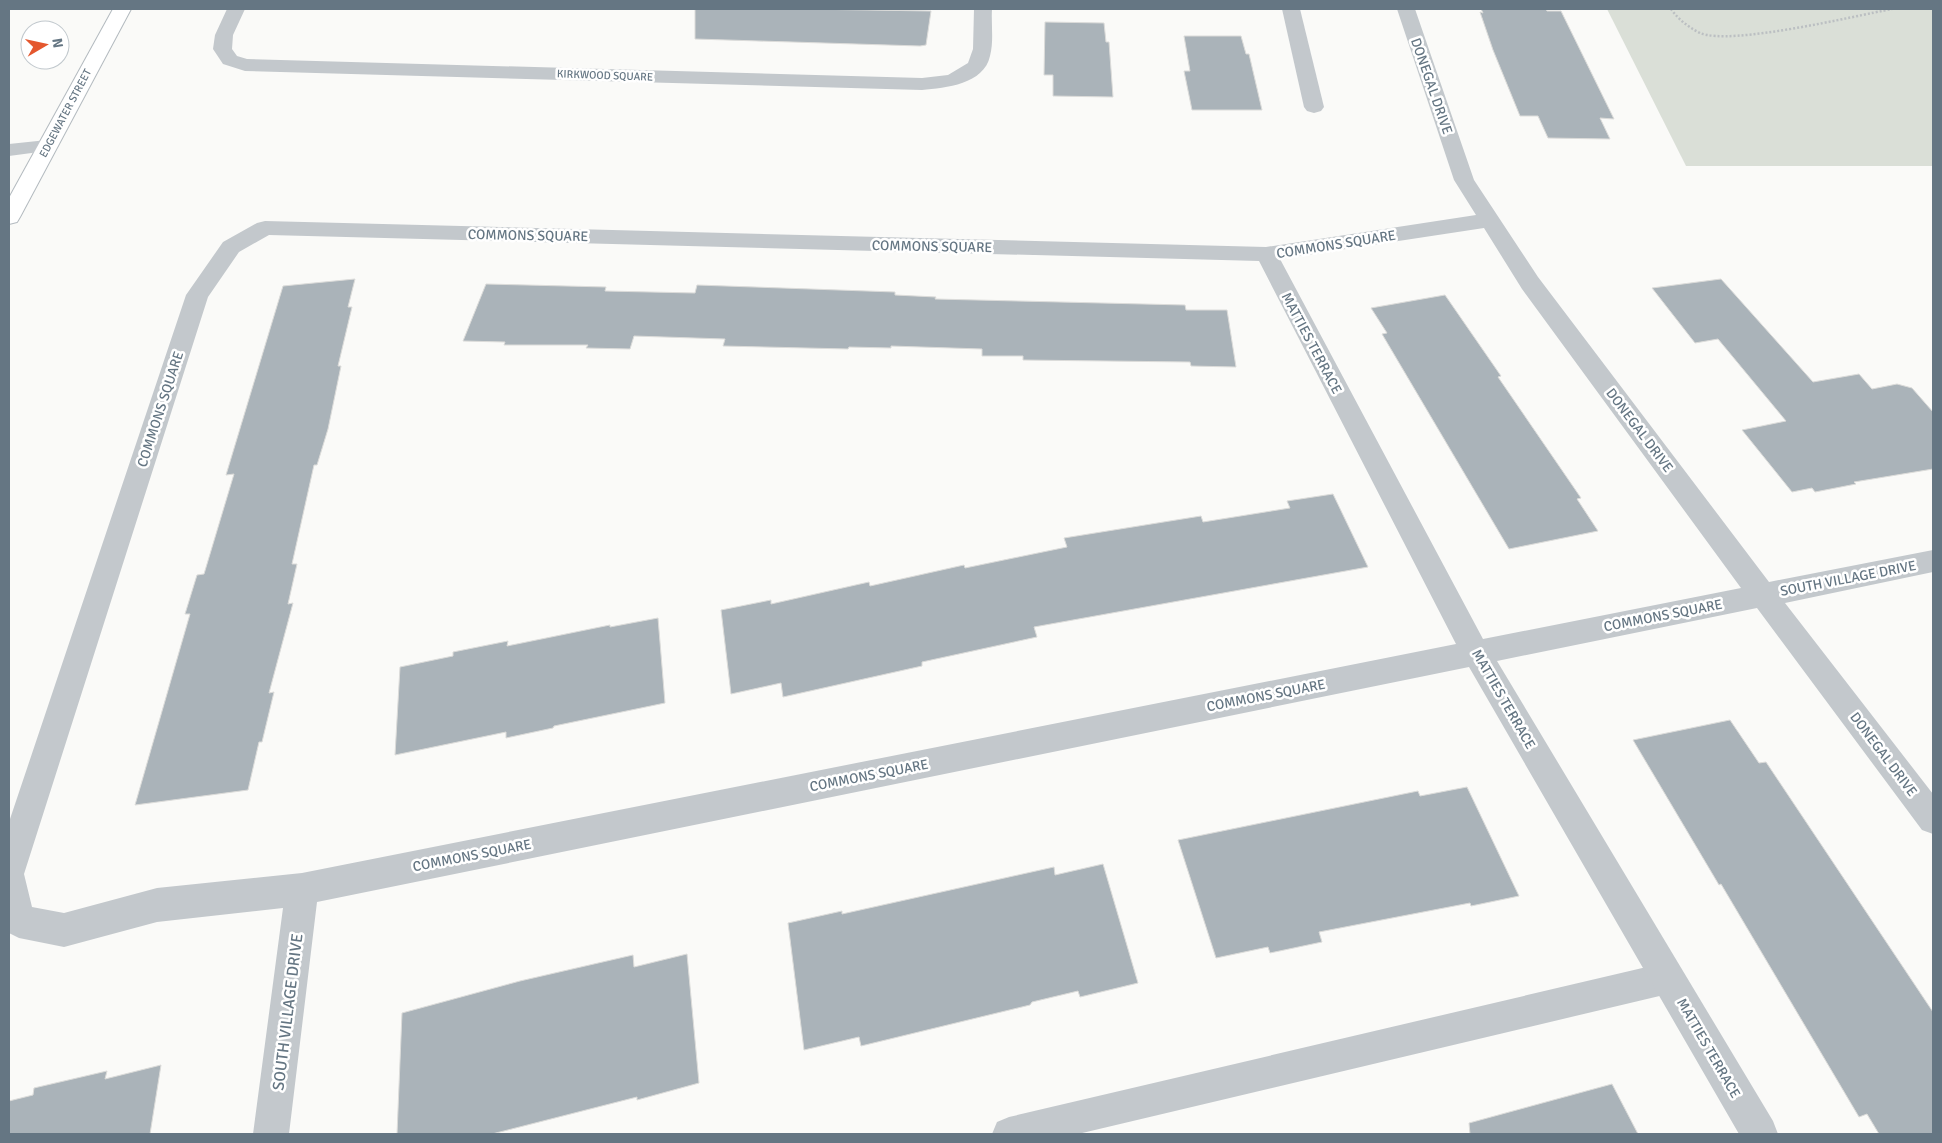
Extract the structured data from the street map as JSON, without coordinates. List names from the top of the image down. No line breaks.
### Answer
{"streets":{"street":["KIRKWOOD SQUARE","DONEGAL DRIVE","EDGEWATER STREET","COMMONS SQUARE","MATTIES TERRACE","SOUTH VILLAGE DRIVE"]},"crossings":[["DONEGAL DRIVE","COMMONS SQUARE"],["DONEGAL DRIVE","SOUTH VILLAGE DRIVE"],["COMMONS SQUARE","MATTIES TERRACE"],["COMMONS SQUARE","SOUTH VILLAGE DRIVE"]],"north":"right"}
